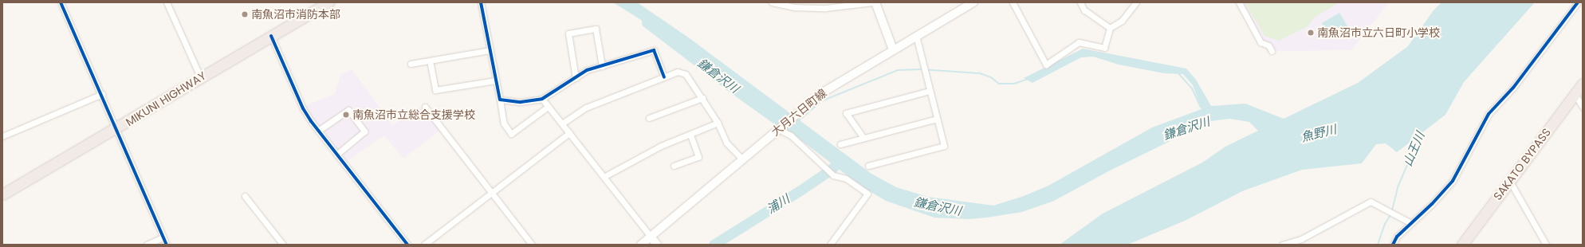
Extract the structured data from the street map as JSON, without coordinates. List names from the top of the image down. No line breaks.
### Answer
{"streets":{"highway":["MIKUNI HIGHWAY","SAKATO BYPASS"],"main road":["大月六日町線"]},"water":["鎌倉沢川","魚野川","山王川","浦川"],"places":["南魚沼市消防本部","南魚沼市立六日町小学校","南魚沼市立総合支援学校"]}
